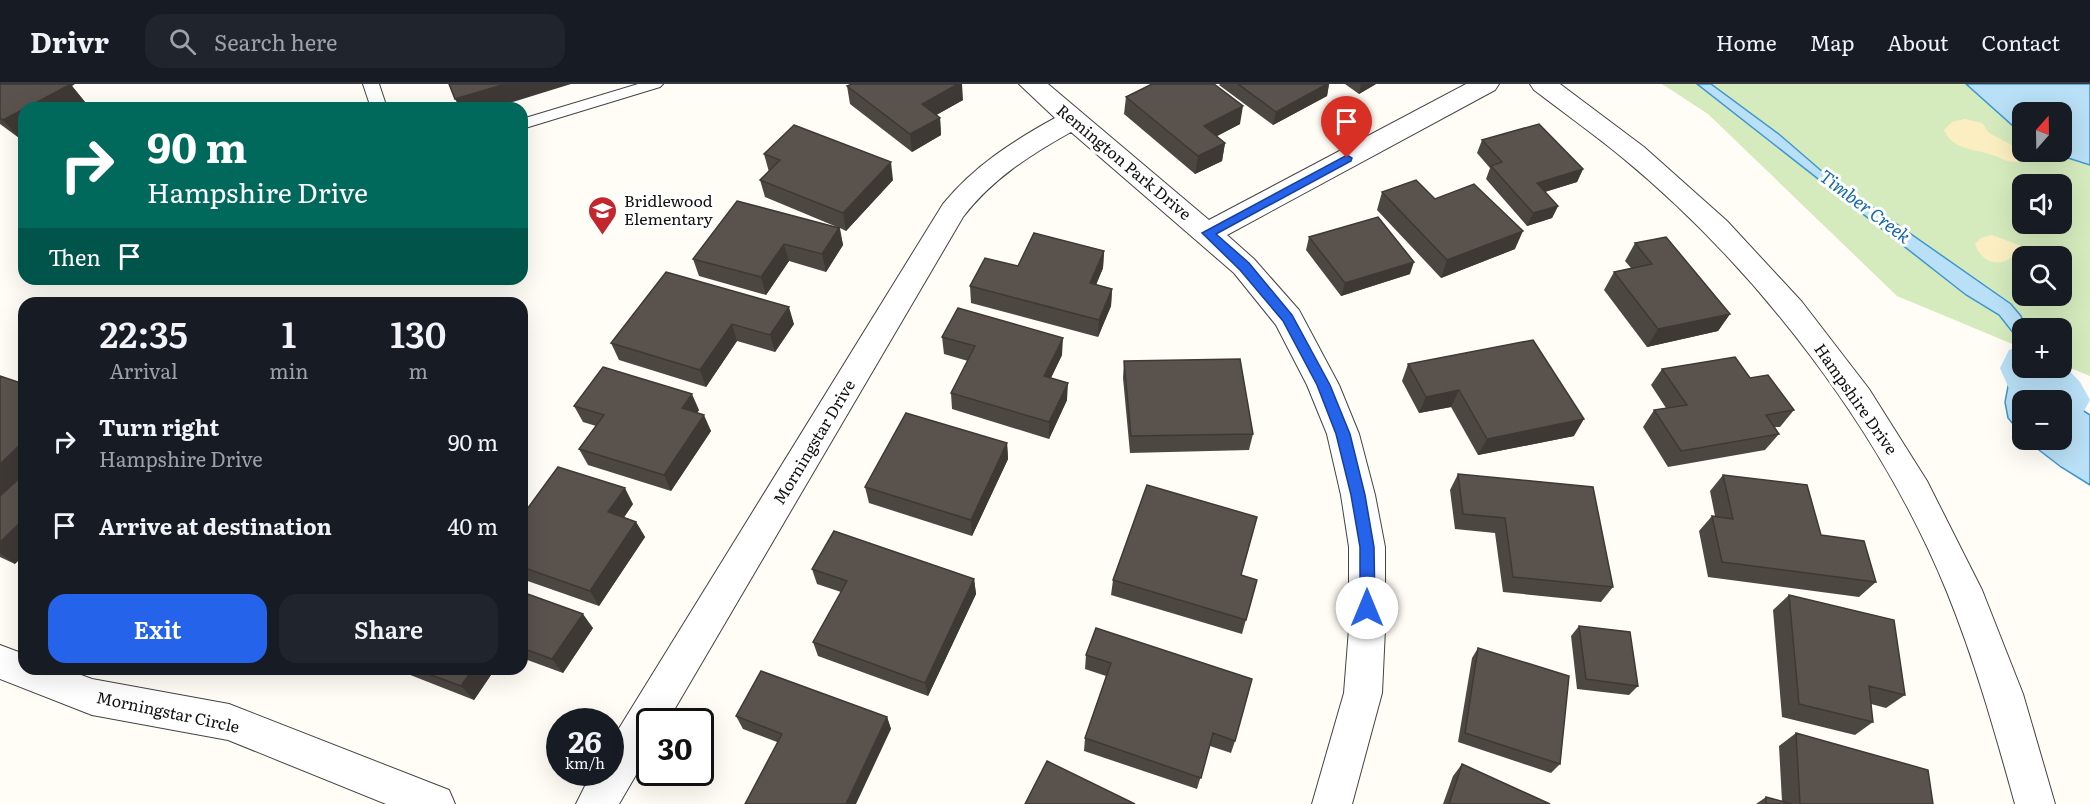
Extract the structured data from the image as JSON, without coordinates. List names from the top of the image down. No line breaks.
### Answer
{"streets":{"street":["Remington Park Drive","Hampshire Drive","Morningstar Drive","Morningstar Circle"]},"crossings":[["Remington Park Drive","Morningstar Drive"]],"water":["Timber Creek"],"places":{"school or university":["Bridlewood Elementary"]},"north":"top","page":{"header":"Drivr","search":"Search here","nav":["Home","Map","About","Contact"],"map_buttons":["+","−"],"turn":["90 m","Hampshire Drive"],"then":"Then","eta":["22:35","Arrival","1","min","130","m"],"list":[{"name":"Turn right","note":"Hampshire Drive","value":"90 m"},{"name":"Arrive at destination","value":"40 m"}],"buttons":["Exit","Share"],"speed":"26 km/h","limit":"30"}}
